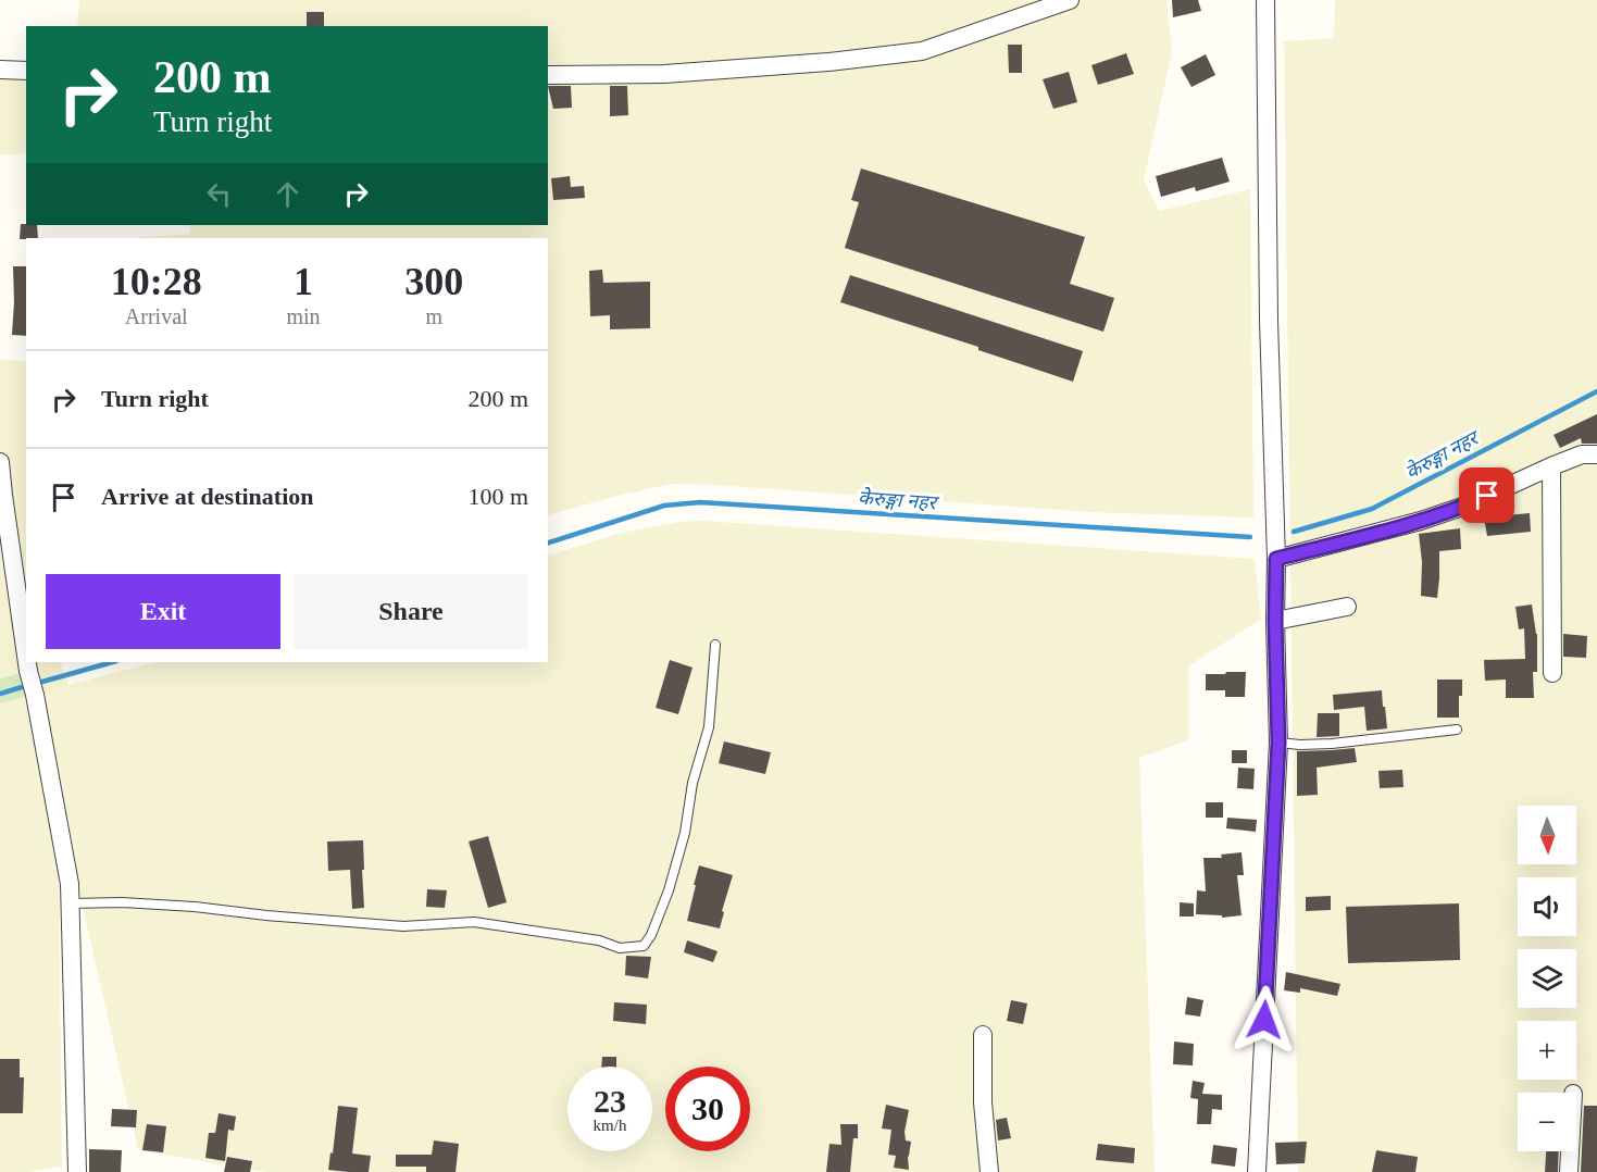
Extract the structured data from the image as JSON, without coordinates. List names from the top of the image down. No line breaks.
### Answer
{"water":["केरुङ्गा नहर","केेरुङ्गा नहर"],"north":"bottom","page":{"turn":["200 m","Turn right"],"eta":["10:28","Arrival","1","min","300","m"],"list":[{"name":"Turn right","value":"200 m"},{"name":"Arrive at destination","value":"100 m"}],"buttons":["Exit","Share"],"map_buttons":["+","−"],"speed":"23 km/h","limit":"30"}}
